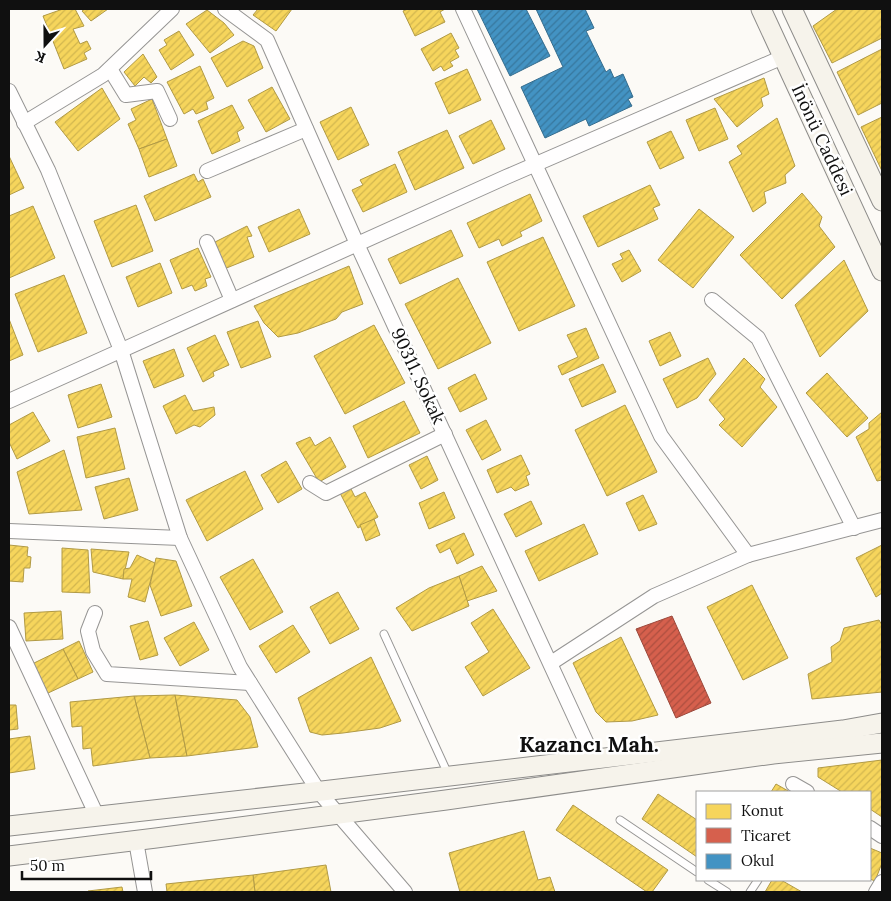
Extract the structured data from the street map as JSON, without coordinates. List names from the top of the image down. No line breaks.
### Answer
{"streets":{"main road":["İnönü Caddesi"],"street":["90311. Sokak"]},"districts":["Kazancı Mah."],"legend":["Konut","Ticaret","Okul"],"scale_bar":"50 m","north":"bottom"}
